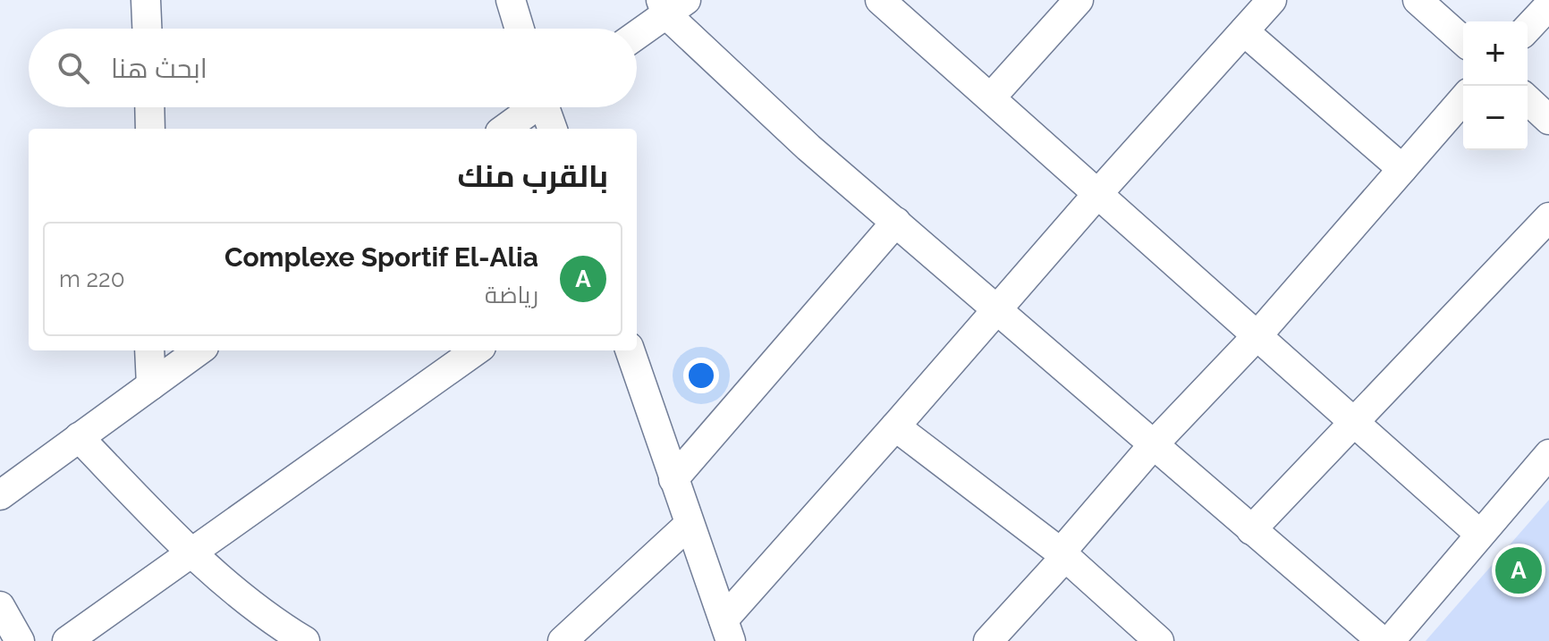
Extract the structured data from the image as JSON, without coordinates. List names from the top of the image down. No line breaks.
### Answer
{"page":{"map_buttons":["+","−"],"search":"ابحث هنا","heading":"بالقرب منك","list":[{"mark":"A","name":"Complexe Sportif El-Alia","note":"رياضة","value":"220 m"}],"pins":"A"}}
